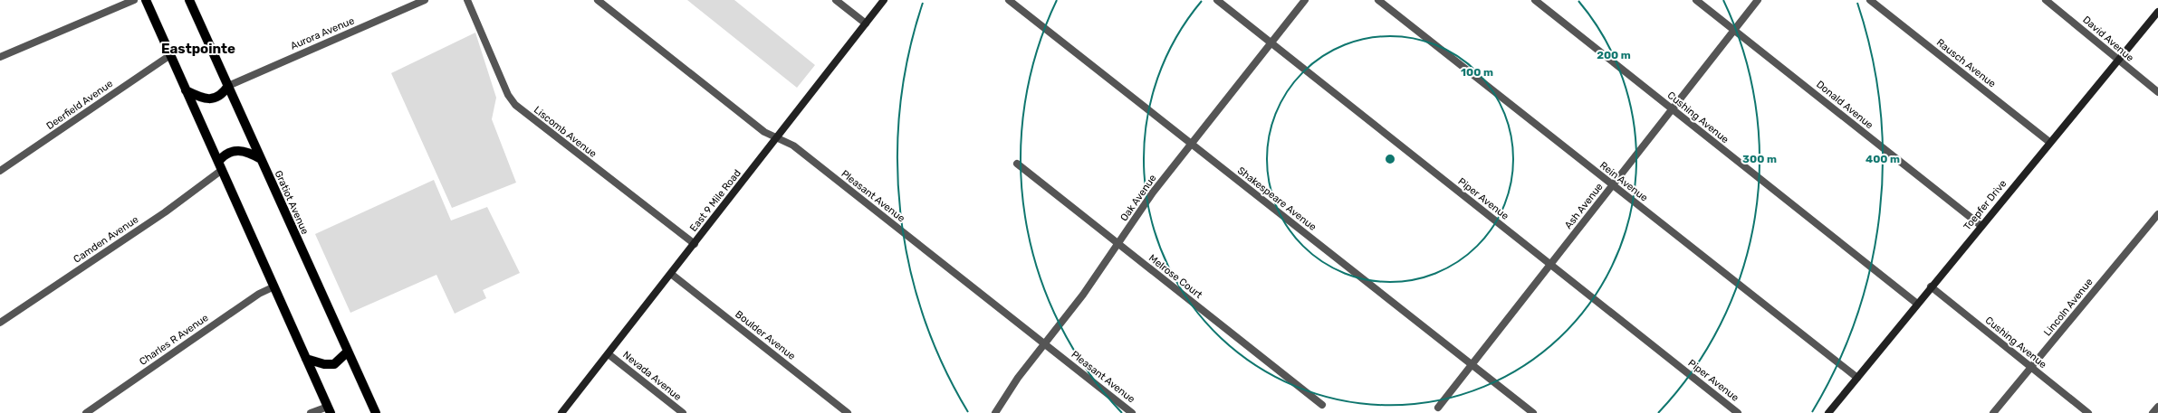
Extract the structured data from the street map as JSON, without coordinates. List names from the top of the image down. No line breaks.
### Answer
{"streets":{"main road":["East 9 Mile Road","Gratiot Avenue","Toepfer Drive"],"street":["Aurora Avenue","David Avenue","Rausch Avenue","Deerfield Avenue","Donald Avenue","Cushing Avenue","Liscomb Avenue","Rein Avenue","Pleasant Avenue","Oak Avenue","Shakespeare Avenue","Piper Avenue","Ash Avenue","Camden Avenue","Melrose Court","Lincoln Avenue","Boulder Avenue","Charles R Avenue","Nevada Avenue"]},"crossings":[["Aurora Avenue","Gratiot Avenue"],["David Avenue","Toepfer Drive"],["Rausch Avenue","Toepfer Drive"],["Donald Avenue","Toepfer Drive"],["Donald Avenue","Ash Avenue"],["Cushing Avenue","Toepfer Drive"],["Cushing Avenue","Ash Avenue"],["Cushing Avenue","Lincoln Avenue"],["Liscomb Avenue","East 9 Mile Road"],["Rein Avenue","Toepfer Drive"],["Rein Avenue","Ash Avenue"],["Pleasant Avenue","Oak Avenue"],["Pleasant Avenue","East 9 Mile Road"],["Oak Avenue","Shakespeare Avenue"],["Oak Avenue","Piper Avenue"],["Oak Avenue","Melrose Court"],["Shakespeare Avenue","Ash Avenue"],["Piper Avenue","Ash Avenue"],["East 9 Mile Road","Boulder Avenue"],["East 9 Mile Road","Nevada Avenue"]],"districts":["Eastpointe"],"rings":["200 m","100 m","300 m","400 m"]}
